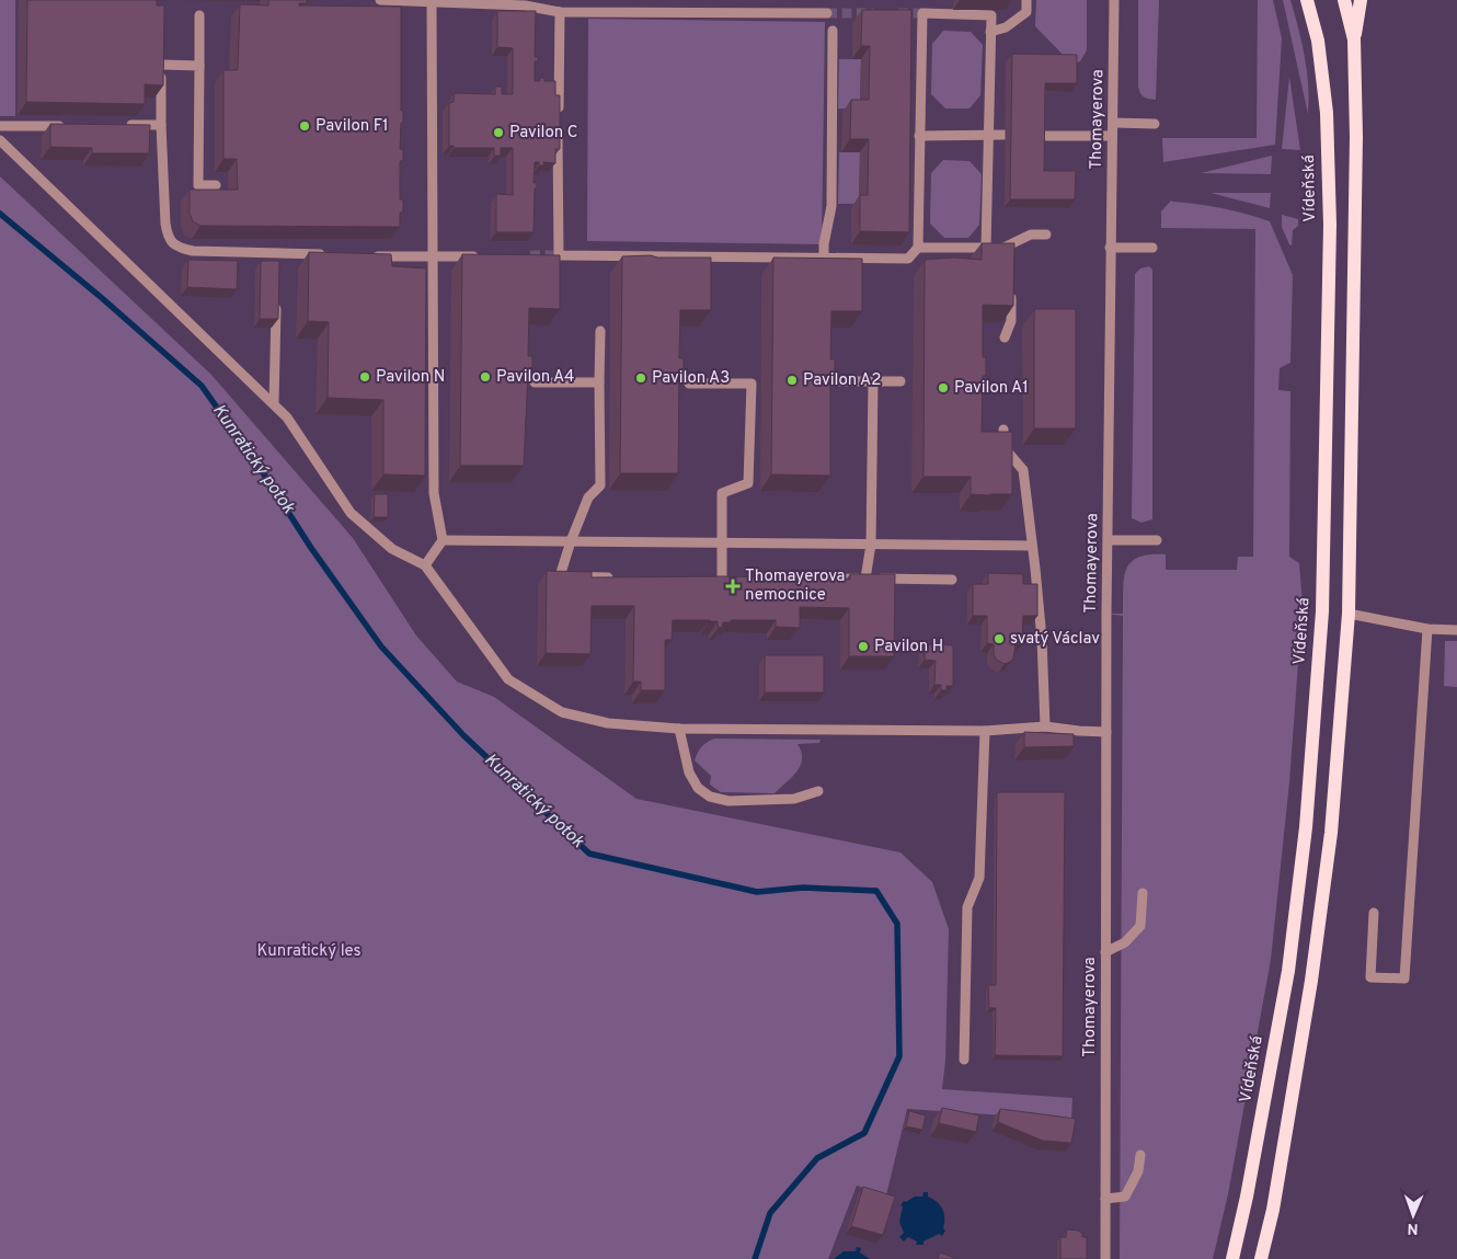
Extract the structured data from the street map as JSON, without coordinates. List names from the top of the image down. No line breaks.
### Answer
{"streets":{"main road":["Vídeňská"],"street":["Thomayerova"]},"water":["Kunratický potok"],"parks":["Kunratický les"],"places":{"other":["Pavilon F1","Pavilon C","Pavilon N","Pavilon A4","Pavilon A3","Pavilon A2","Pavilon A1","svatý Václav","Pavilon H"],"health":["Thomayerova nemocnice"]},"north":"bottom"}
